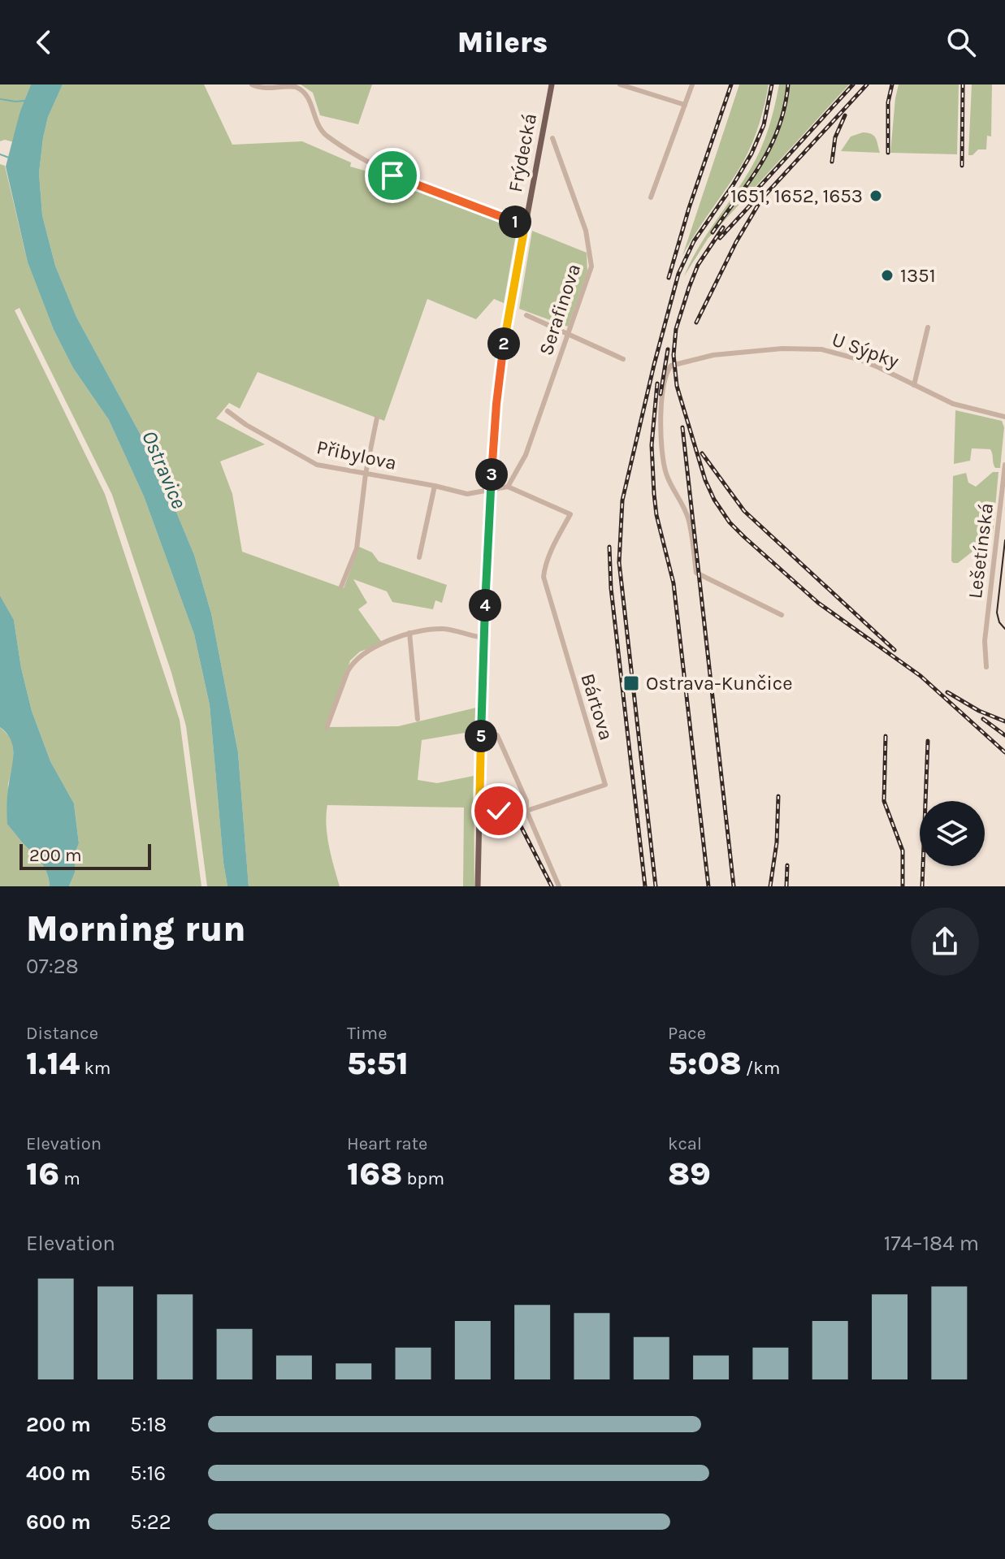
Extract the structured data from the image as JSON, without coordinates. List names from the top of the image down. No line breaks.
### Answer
{"streets":{"main road":["Frýdecká"],"street":["Serafinova","U Sýpky","Přibylova","Lešetínská","Bártova"]},"crossings":[["Frýdecká","Přibylova"],["Frýdecká","Bártova"],["Serafinova","Přibylova"],["Serafinova","Bártova"],["Přibylova","Bártova"]],"water":["Ostravice"],"places":{"other":["1651, 1652, 1653","1351"],"transit":["Ostrava-Kunčice"]},"scale_bar":"200 m","page":{"header":"Milers","pins":["1","2","3","4","5"],"scale":"200 m","heading":["Morning run","07:28"],"stats":[["Distance","1.14 km"],["Time","5:51"],["Pace","5:08 /km"],["Elevation","16 m"],["Heart rate","168 bpm"],["kcal","89"]],"chart":["Elevation","174–184 m"],"list":[{"name":"200 m","note":"5:18"},{"name":"400 m","note":"5:16"},{"name":"600 m","note":"5:22"}]}}
